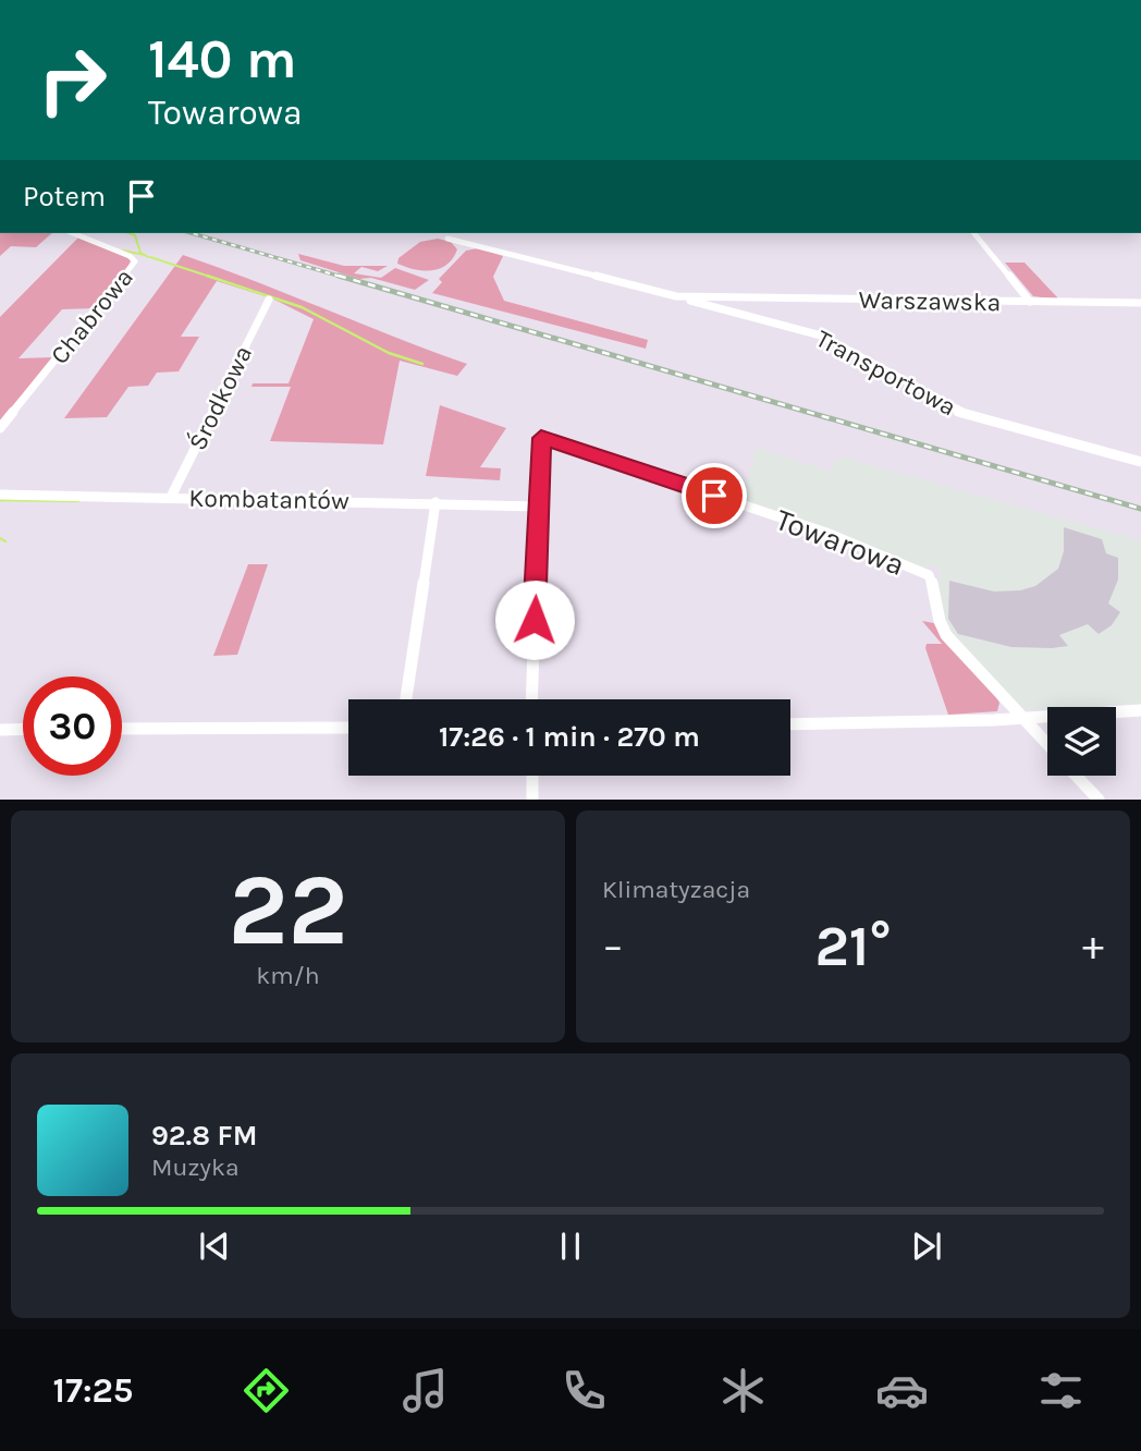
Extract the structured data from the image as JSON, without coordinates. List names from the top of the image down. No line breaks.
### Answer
{"streets":{"street":["Warszawska","Chabrowa","Transportowa","Środkowa","Kombatantów","Towarowa"]},"crossings":[["Warszawska","Transportowa"],["Środkowa","Kombatantów"],["Kombatantów","Towarowa"]],"page":{"turn":["140 m","Towarowa"],"then":"Potem","limit":"30","trip":"17:26 · 1 min · 270 m","tile":[["22","km/h"],"Klimatyzacja"],"heat":["−","21°","+"],"song":["92.8 FM","Muzyka"],"tabs":"17:25"}}
